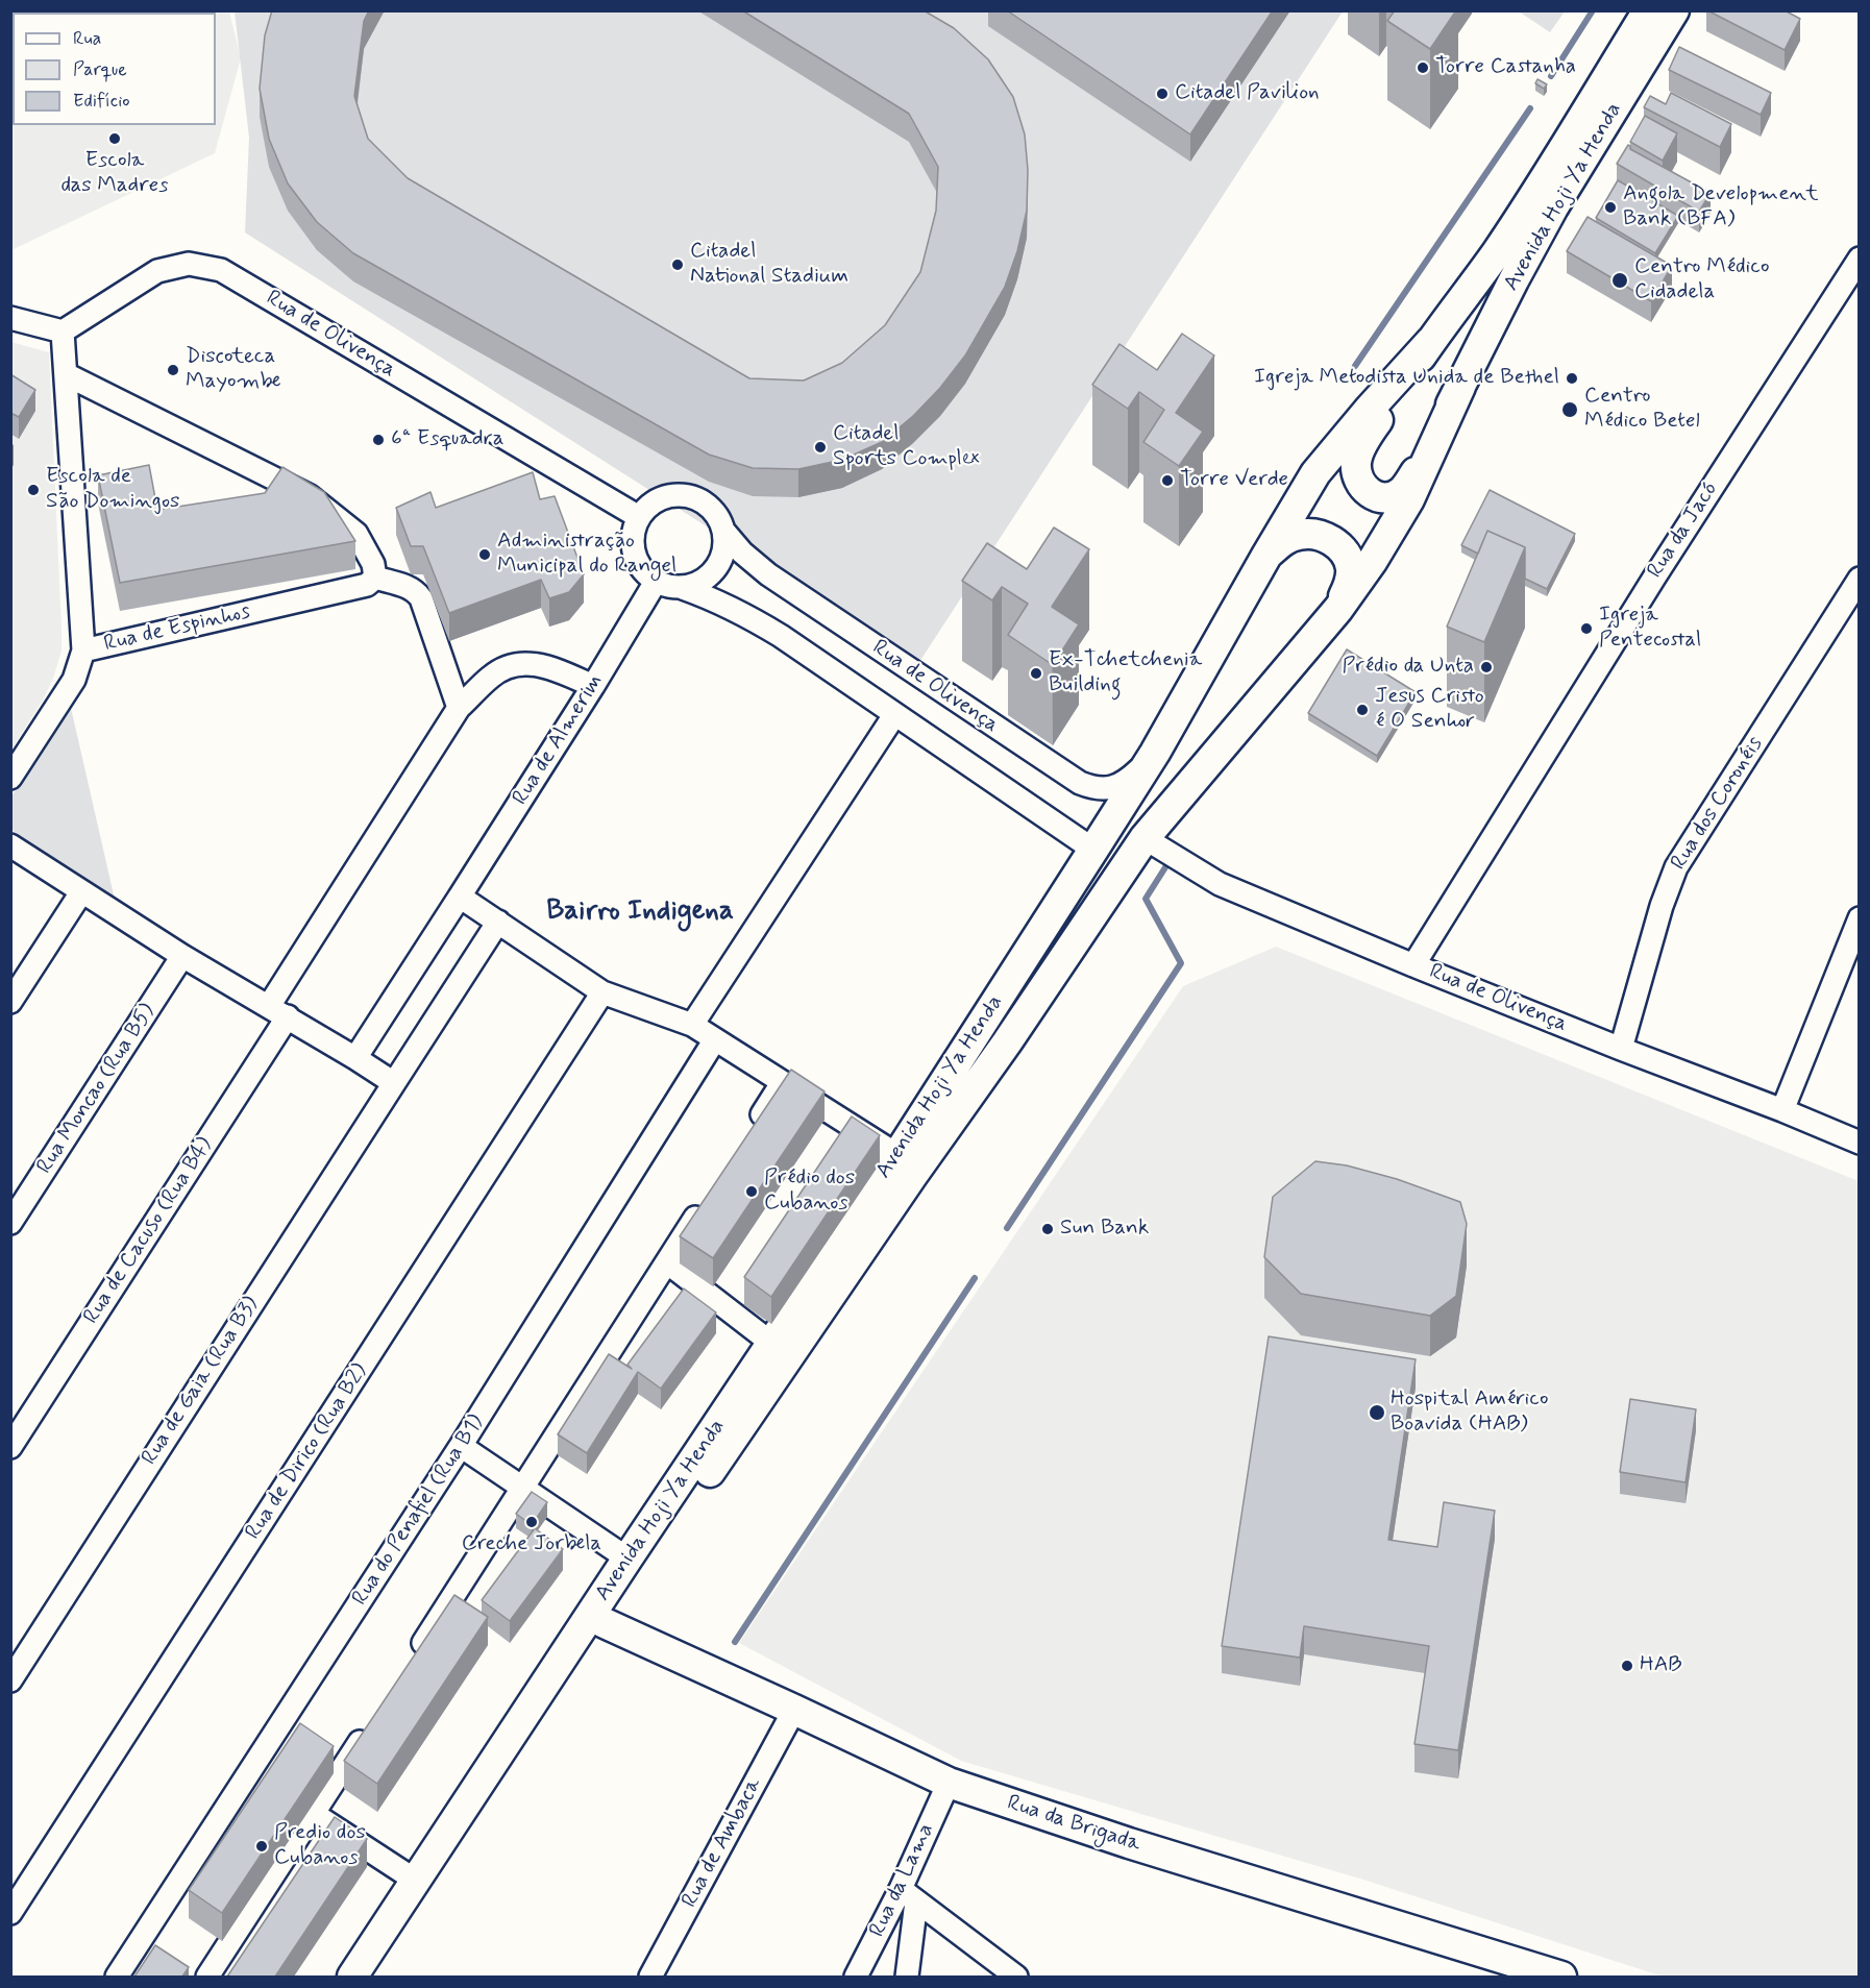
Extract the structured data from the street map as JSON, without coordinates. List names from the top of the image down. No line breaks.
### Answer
{"streets":{"main road":["Avenida Hoji Ya Henda","Rua da Brigada"],"street":["Rua de Olivença","Rua da Jacó","Rua de Espinhos","Rua de Almerim","Rua dos Coronéis","Rua Moncao (Rua B5)","Rua de Cacuso (Rua B4)","Rua de Gaia (Rua B3)","Rua de Dirico (Rua B2)","Rua do Penafiel (Rua B1)","Rua de Ambaca","Rua da Lama"]},"crossings":[["Avenida Hoji Ya Henda","Rua de Olivença"],["Avenida Hoji Ya Henda","Rua da Brigada"],["Rua de Olivença","Rua da Jacó"],["Rua de Olivença","Rua de Almerim"],["Rua de Olivença","Rua dos Coronéis"],["Rua de Almerim","Rua de Cacuso (Rua B4)"],["Rua da Brigada","Rua de Ambaca"],["Rua da Brigada","Rua da Lama"]],"districts":["Bairro Indigena"],"places":["Torre Castanha","Citadel Pavilion","Escola das Madres","Angola Development Bank (BFA)","Citadel National Stadium","Centro Médico Cidadela","Discoteca Mayombe","Igreja Metodista Unida de Bethel","Centro Médico Betel","6ª Esquadra","Citadel Sports Complex","Torre Verde","Escola de São Domingos","Administração Municipal do Rangel","Igreja Pentecostal","Prédio da Unta","Ex-Tchetchenia Building","Jesus Cristo é O Senhor","Prédio dos Cubanos","Sun Bank","Hospital Américo Boavida (HAB)","Creche Jorbela","HAB","Predio dos Cubanos"],"legend":["Rua","Parque","Edifício"]}
